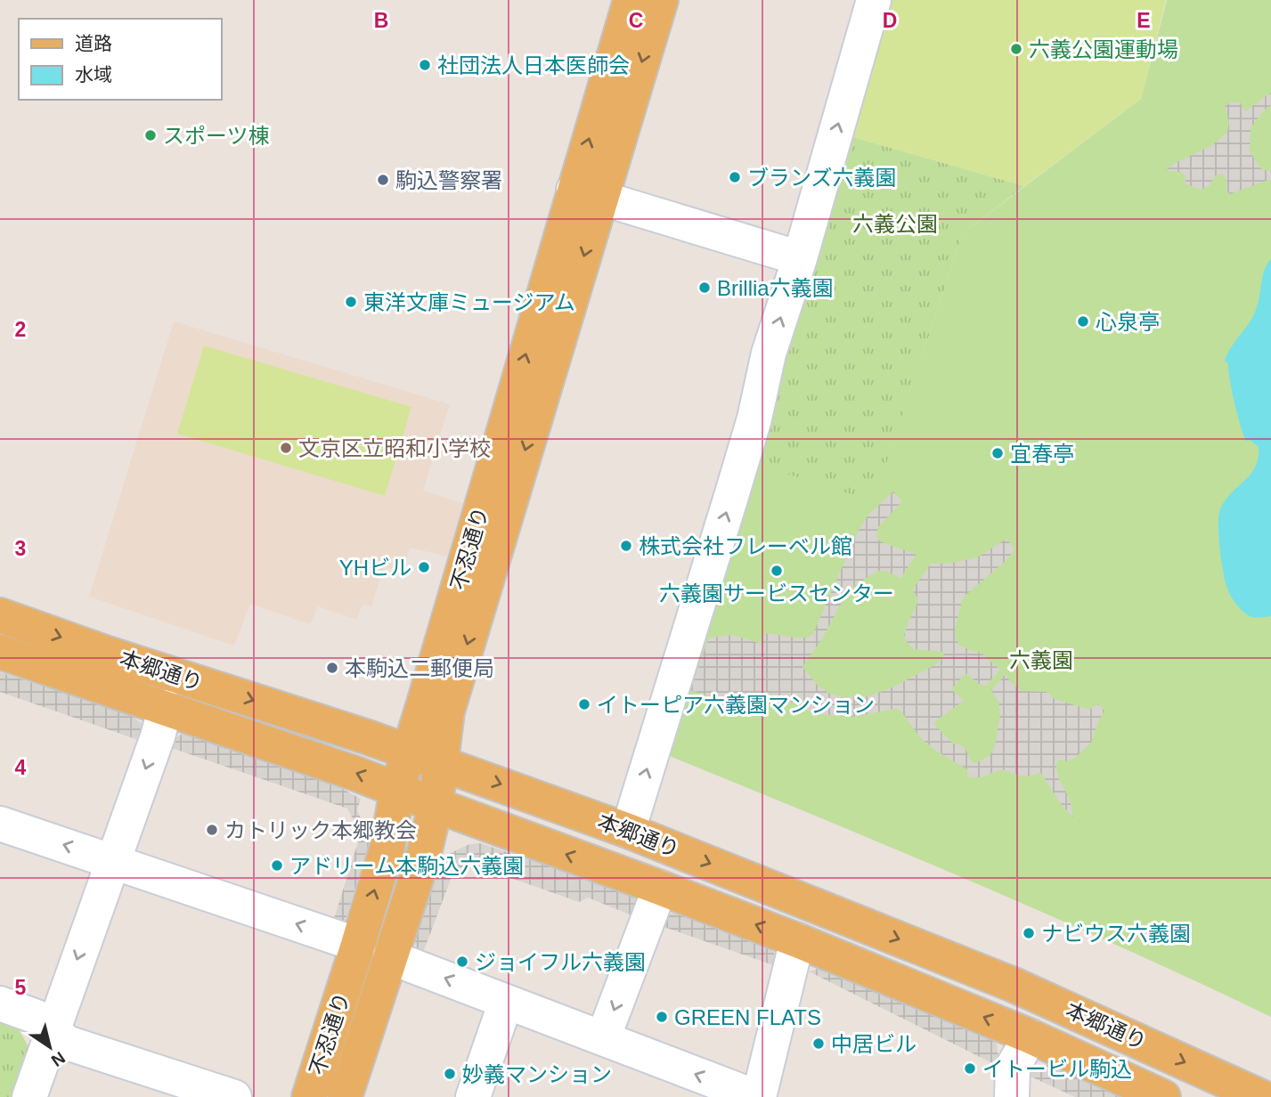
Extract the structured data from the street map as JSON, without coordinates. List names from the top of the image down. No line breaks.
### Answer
{"streets":{"main road":["不忍通り","本郷通り"]},"crossings":[["不忍通り","本郷通り"]],"parks":["六義公園","六義園"],"places":["六義公園運動場","社団法人日本医師会","スポーツ棟","ブランズ六義園","駒込警察署","Brillia六義園","東洋文庫ミュージアム","心泉亭","文京区立昭和小学校","宜春亭","株式会社フレーベル館","YHビル","六義園サービスセンター","本駒込二郵便局","イトーピア六義園マンション","カトリック本郷教会","アドリーム本駒込六義園","ナビウス六義園","ジョイフル六義園","GREEN FLATS","中居ビル","イトービル駒込","妙義マンション"],"legend":["道路","水域"],"north":"bottom right","grid":{"columns":["B","C","D","E"],"rows":["2","3","4","5"]}}
